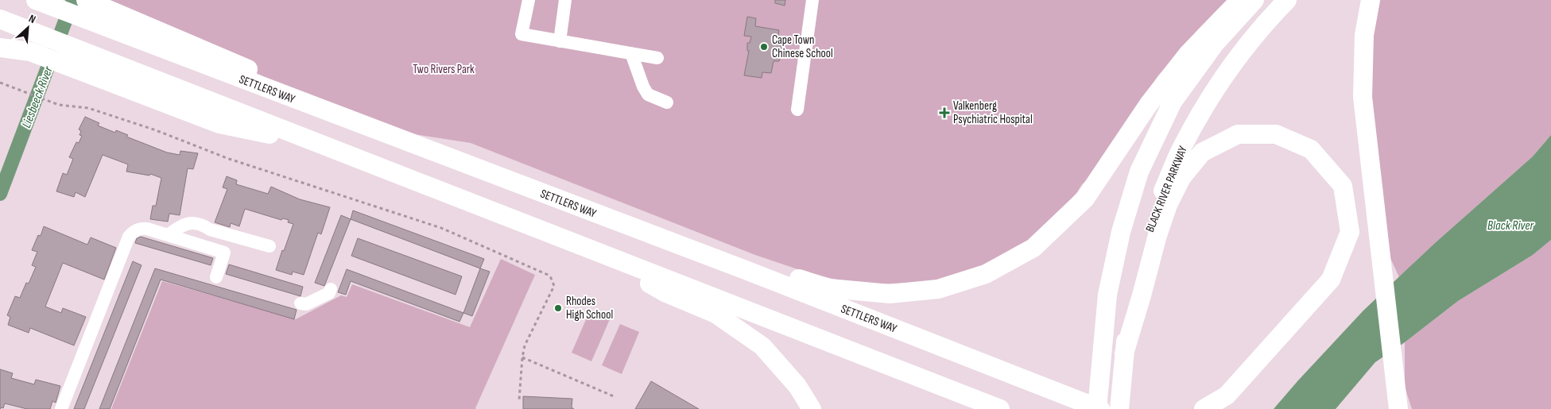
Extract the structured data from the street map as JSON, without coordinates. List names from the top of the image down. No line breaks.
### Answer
{"streets":{"highway":["SETTLERS WAY","BLACK RIVER PARKWAY"]},"water":["Liesbeeck River","Black River"],"parks":["Two Rivers Park"],"places":{"other":["Cape Town Chinese School","Rhodes High School"],"health":["Valkenberg Psychiatric Hospital"]},"north":"top right"}
